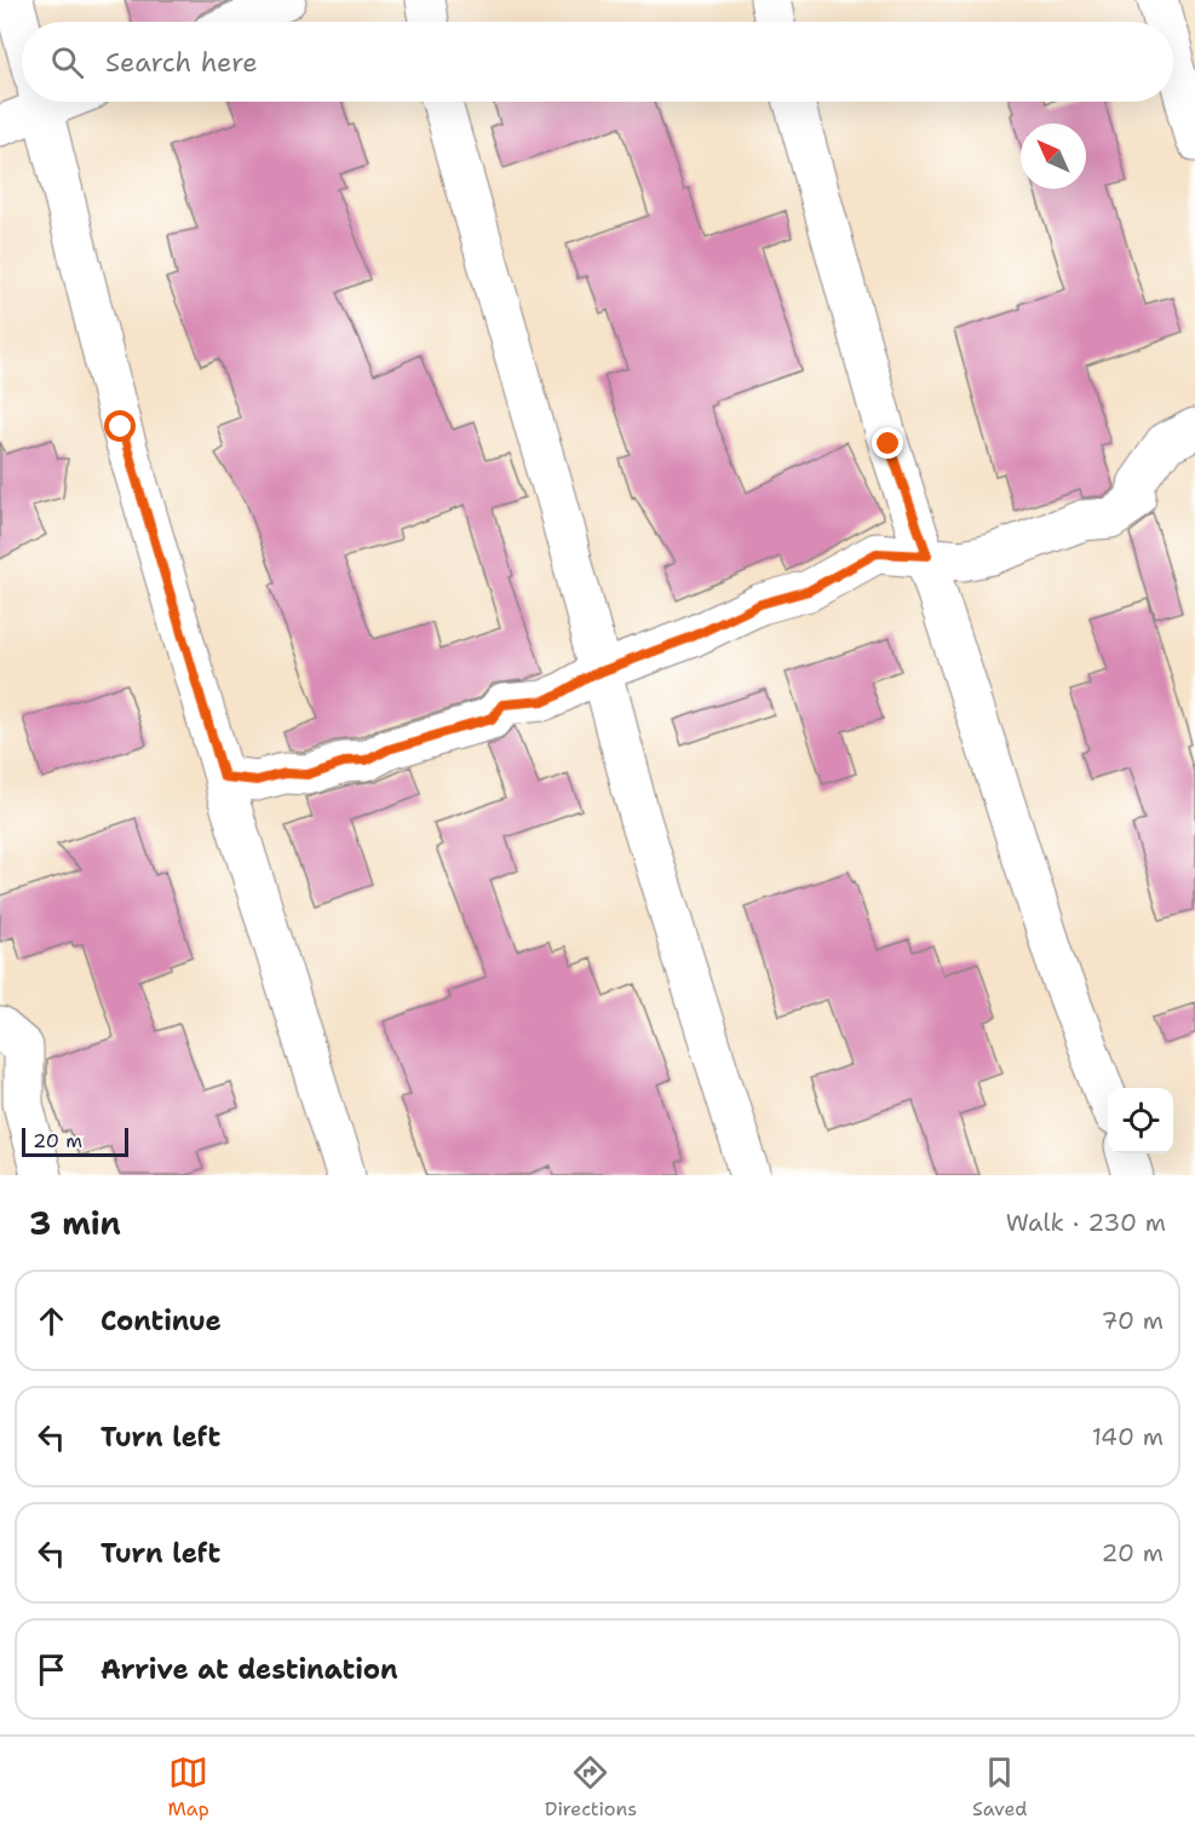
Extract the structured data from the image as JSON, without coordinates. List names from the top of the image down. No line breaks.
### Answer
{"scale_bar":"20 m","north":"top left","page":{"search":"Search here","scale":"20 m","heading":["3 min","Walk · 230 m"],"list":[["Continue","70 m"],["Turn left","140 m"],["Turn left","20 m"],"Arrive at destination"],"nav":["Map","Directions","Saved"]}}
